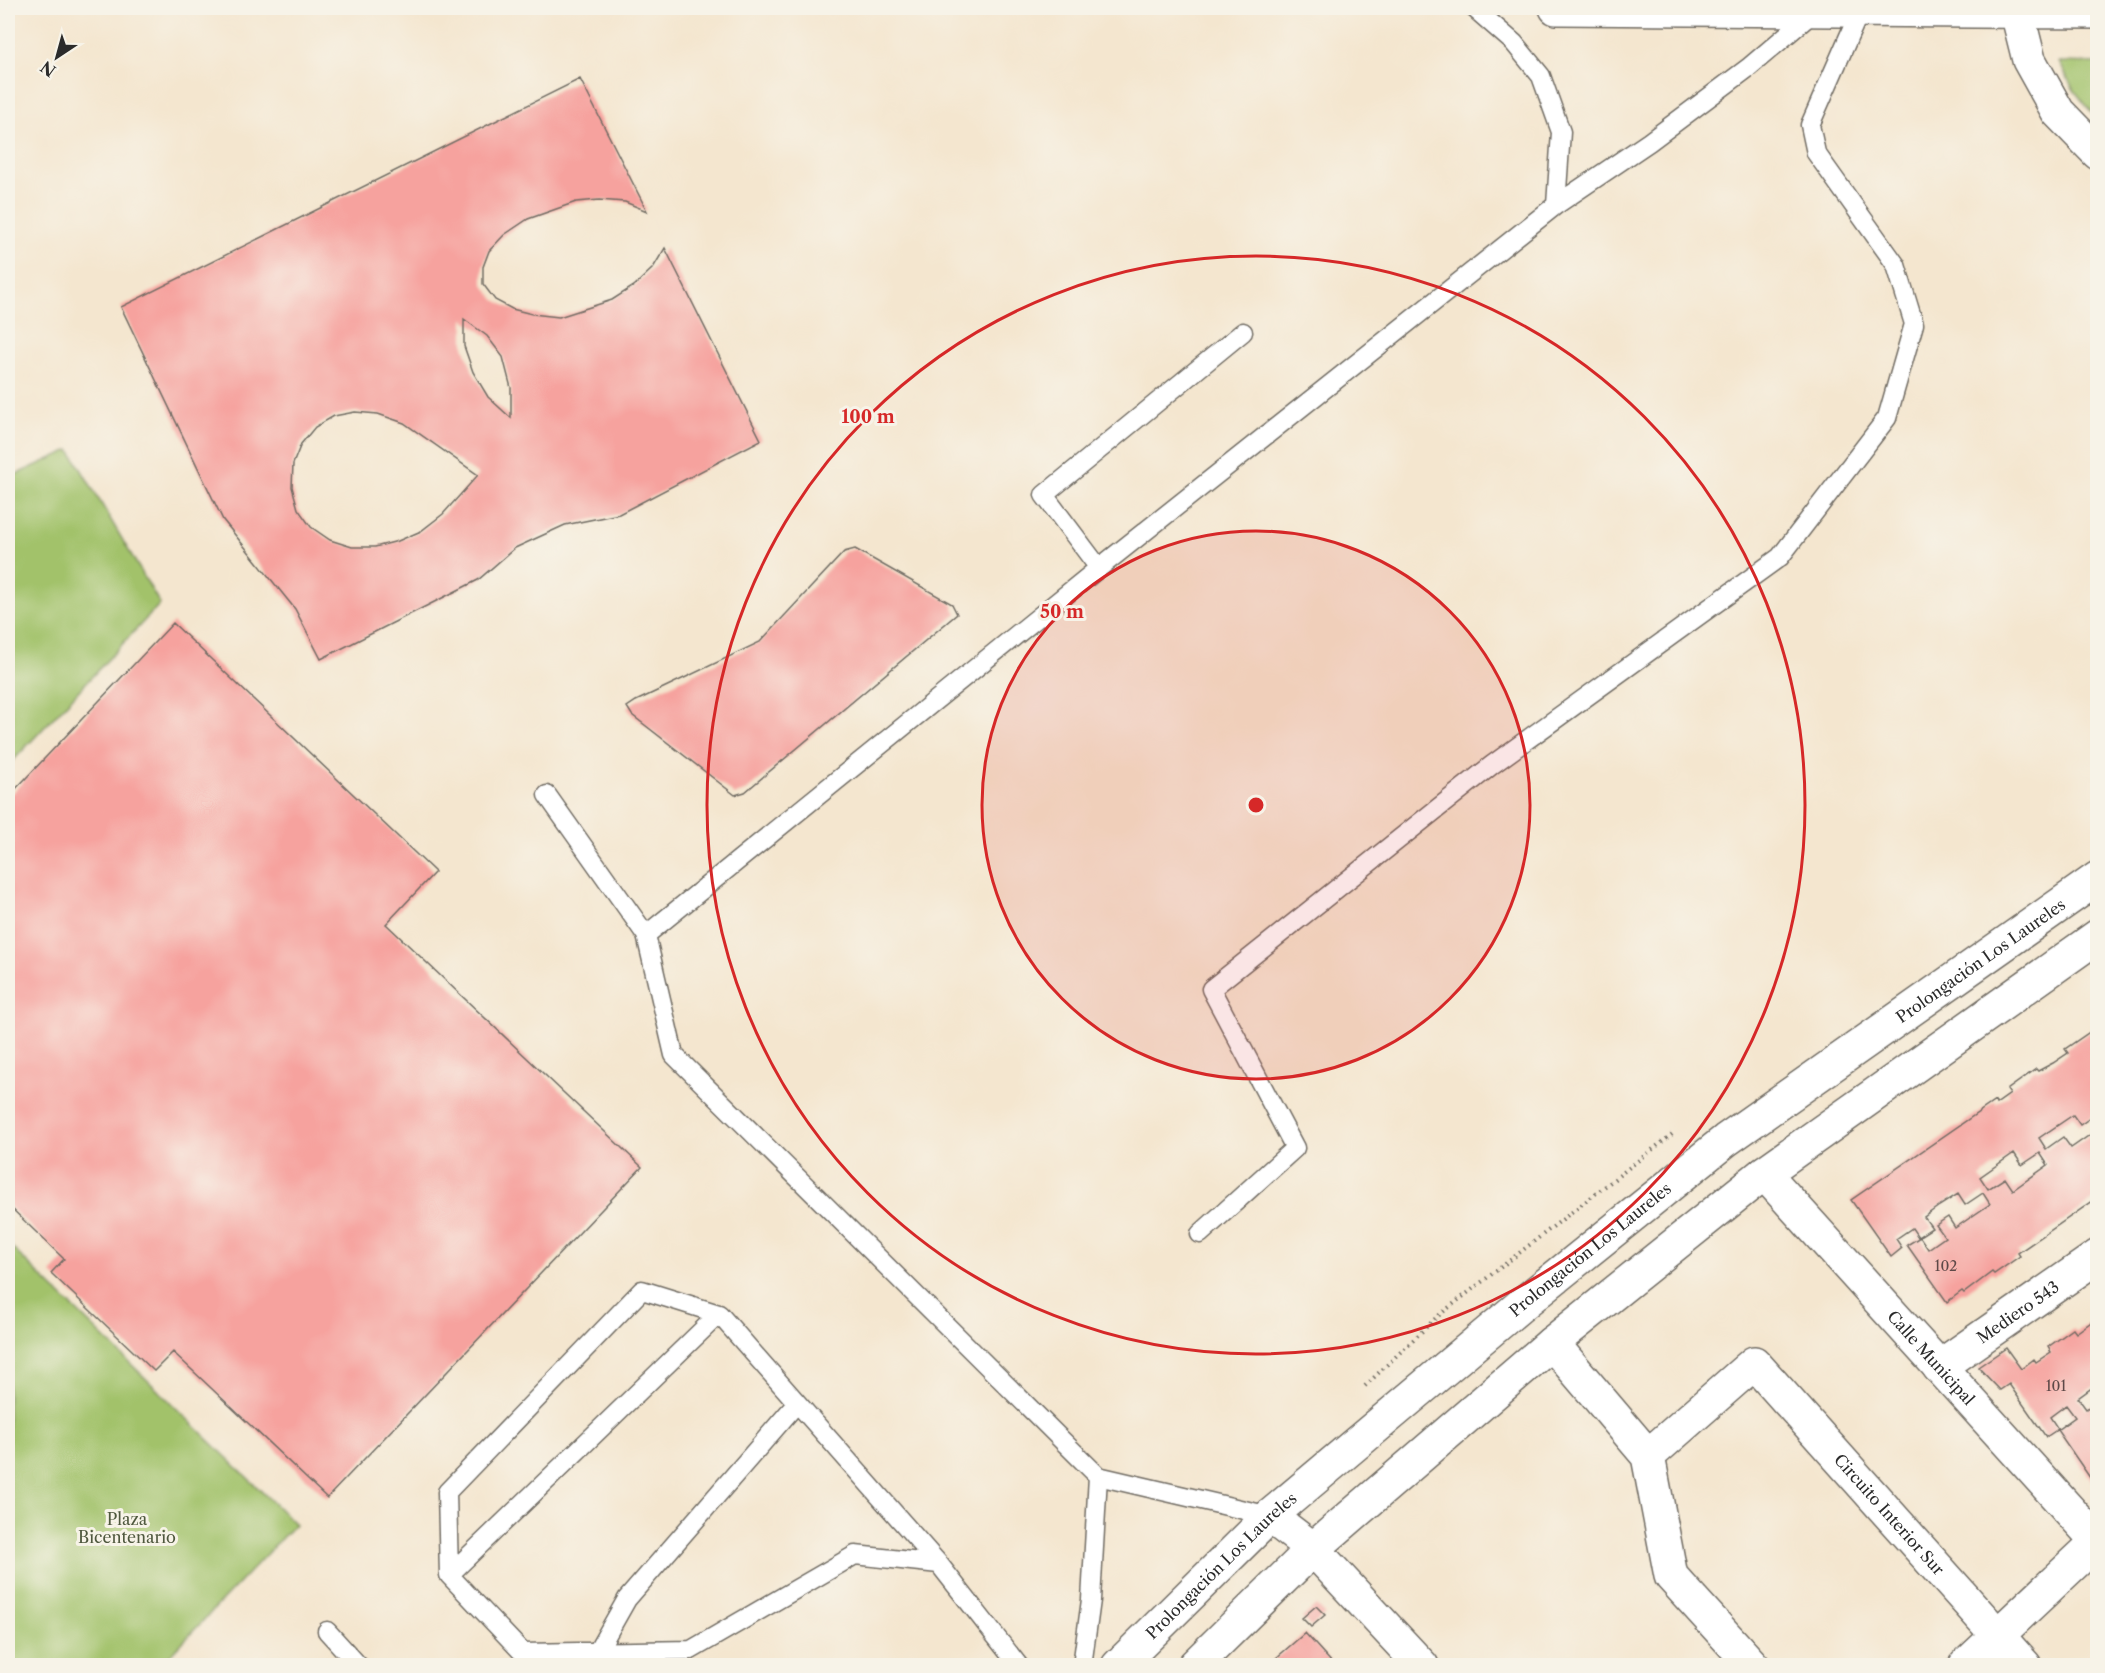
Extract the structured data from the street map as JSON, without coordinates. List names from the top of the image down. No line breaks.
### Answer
{"streets":{"street":["Prolongación Los Laureles","Mediero 543","Calle Municipal","Circuito Interior Sur"]},"crossings":[["Mediero 543","Calle Municipal"]],"parks":["Plaza Bicentenario"],"house_numbers":["102","101"],"north":"bottom left","rings":["100 m","50 m"]}
